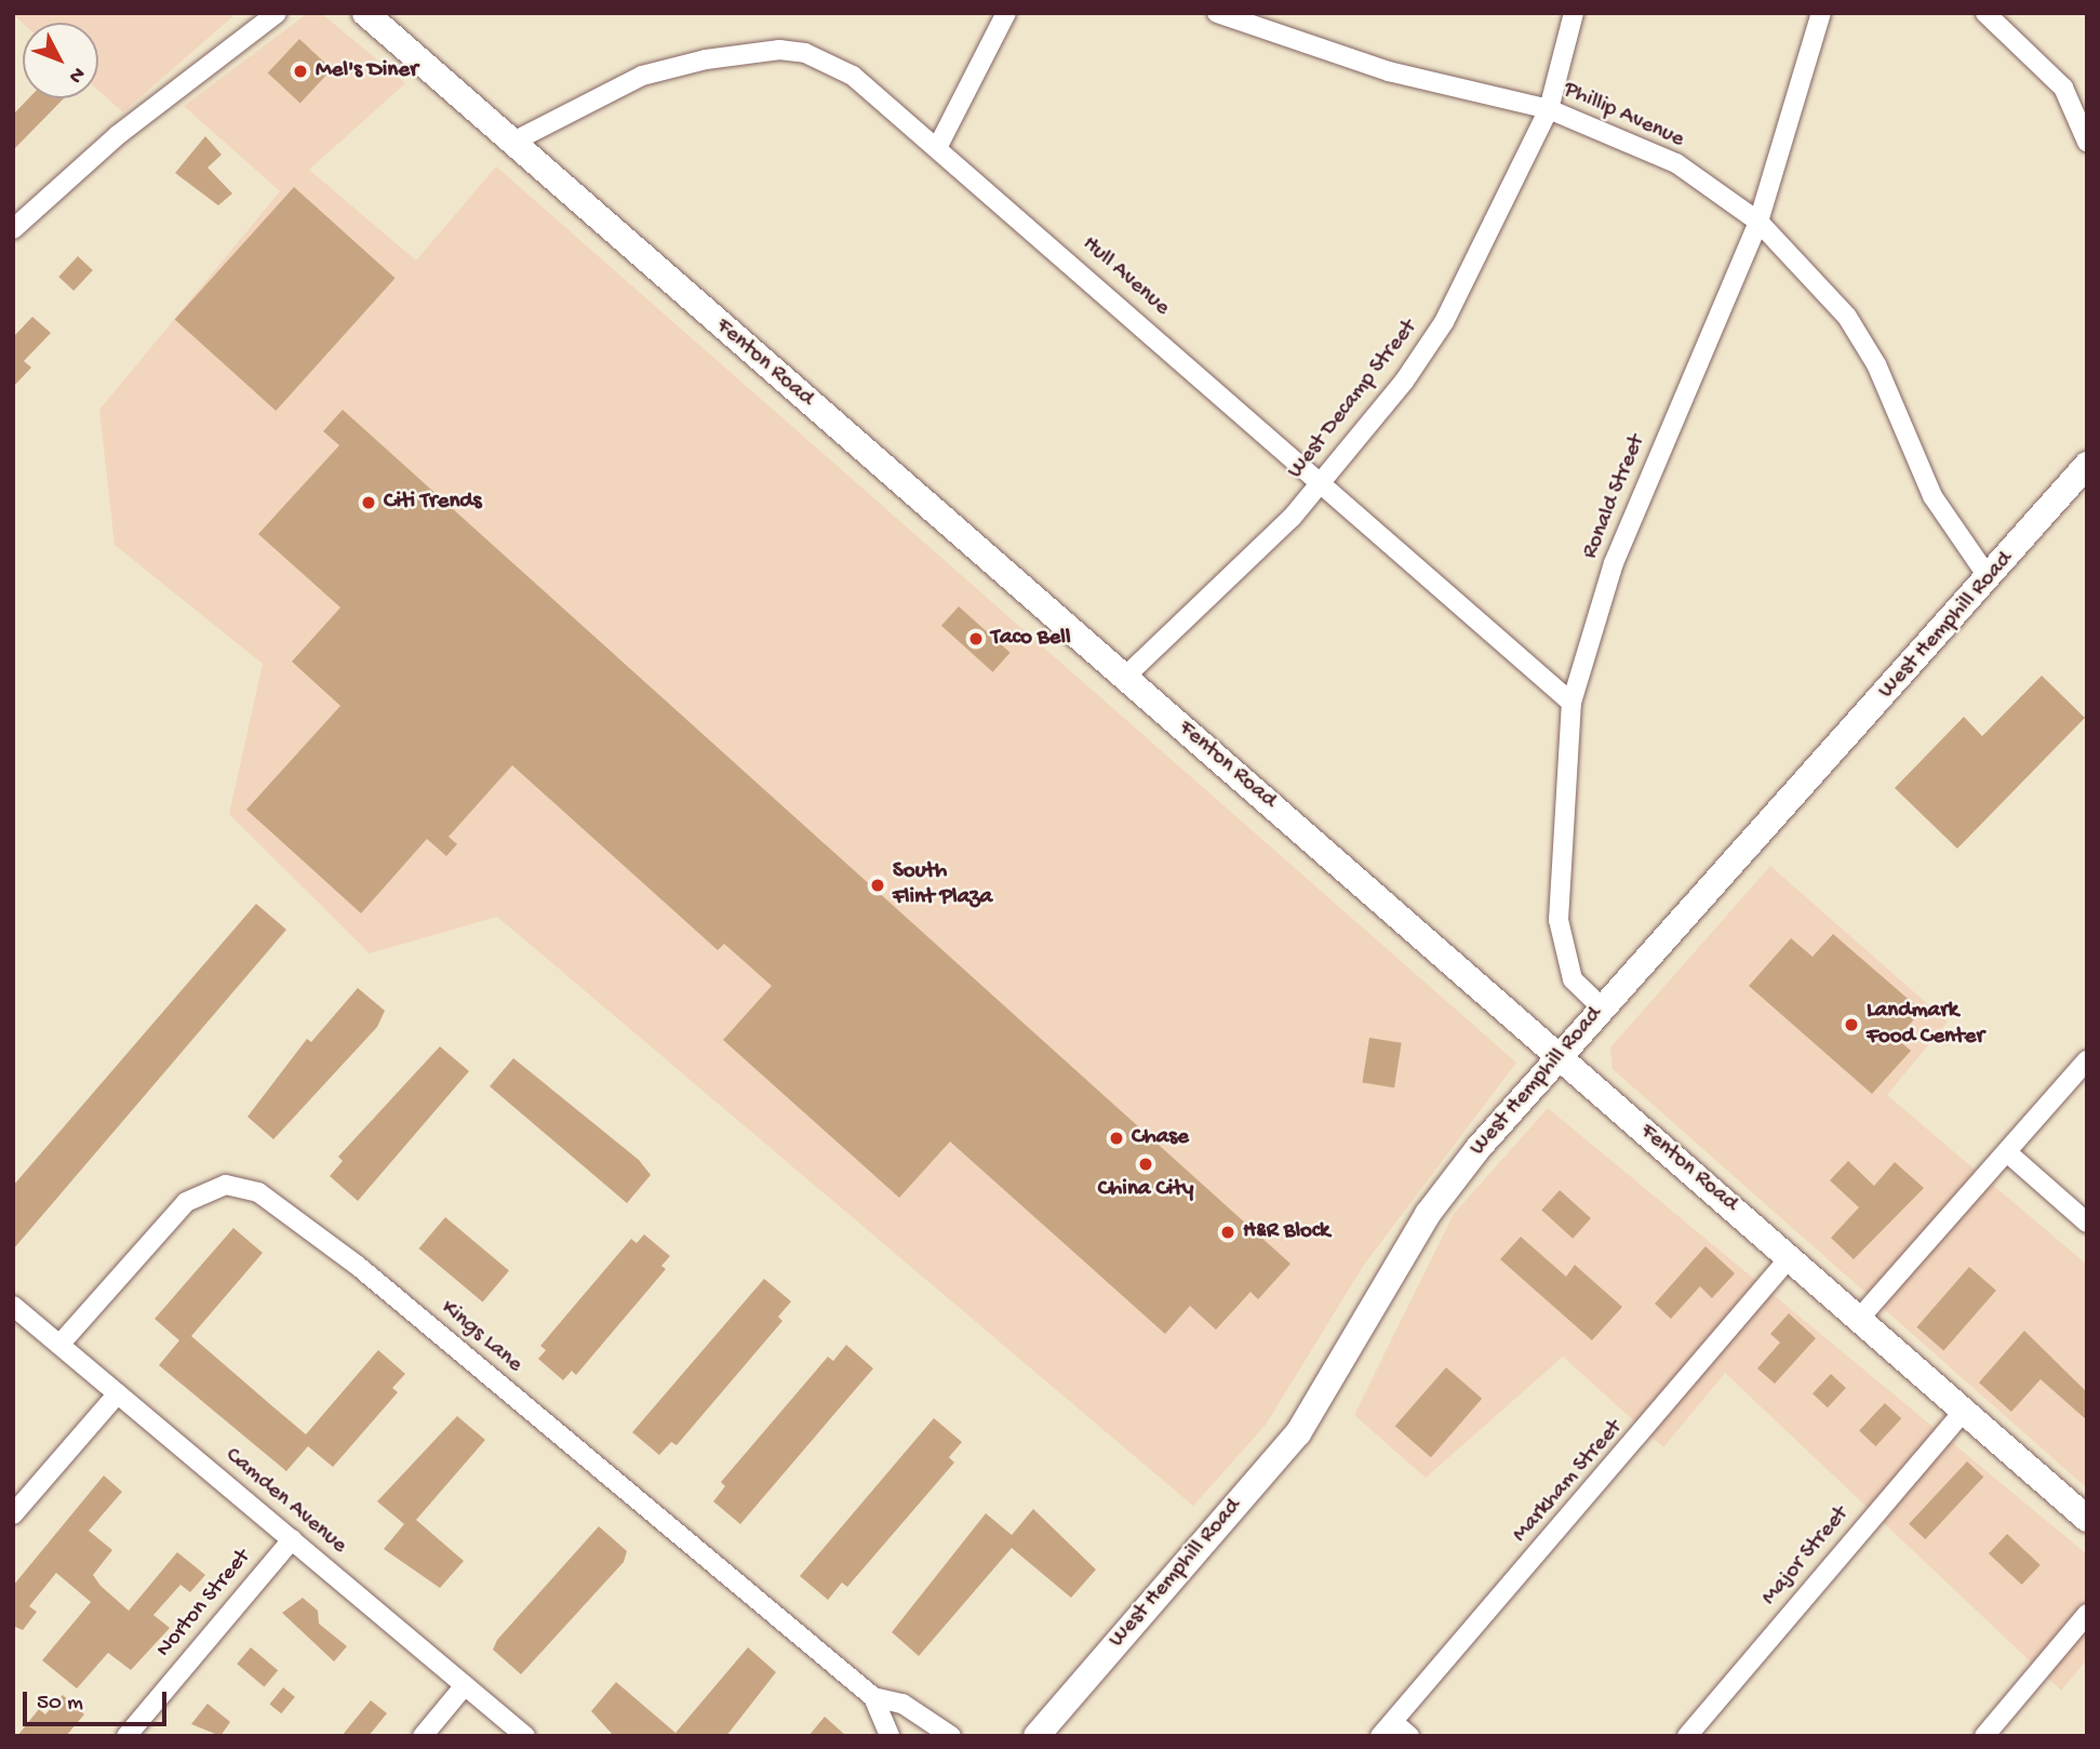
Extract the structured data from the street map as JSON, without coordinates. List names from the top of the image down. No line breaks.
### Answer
{"streets":{"street":["Phillip Avenue","Hull Avenue","Fenton Road","West Decamp Street","Ronald Street","West Hemphill Road","Kings Lane","Markham Street","Camden Avenue","Major Street","Norton Street"]},"crossings":[["Phillip Avenue","West Decamp Street"],["Phillip Avenue","Ronald Street"],["Phillip Avenue","West Hemphill Road"],["Hull Avenue","Fenton Road"],["Hull Avenue","West Decamp Street"],["Hull Avenue","Ronald Street"],["Fenton Road","West Decamp Street"],["Fenton Road","West Hemphill Road"],["Fenton Road","Markham Street"],["Fenton Road","Major Street"],["Ronald Street","West Hemphill Road"],["Kings Lane","Camden Avenue"],["Camden Avenue","Norton Street"]],"places":["Mel's Diner","Citi Trends","Taco Bell","South Flint Plaza","Landmark Food Center","Chase","China City","H&R Block"],"scale_bar":"50 m","north":"bottom right"}
